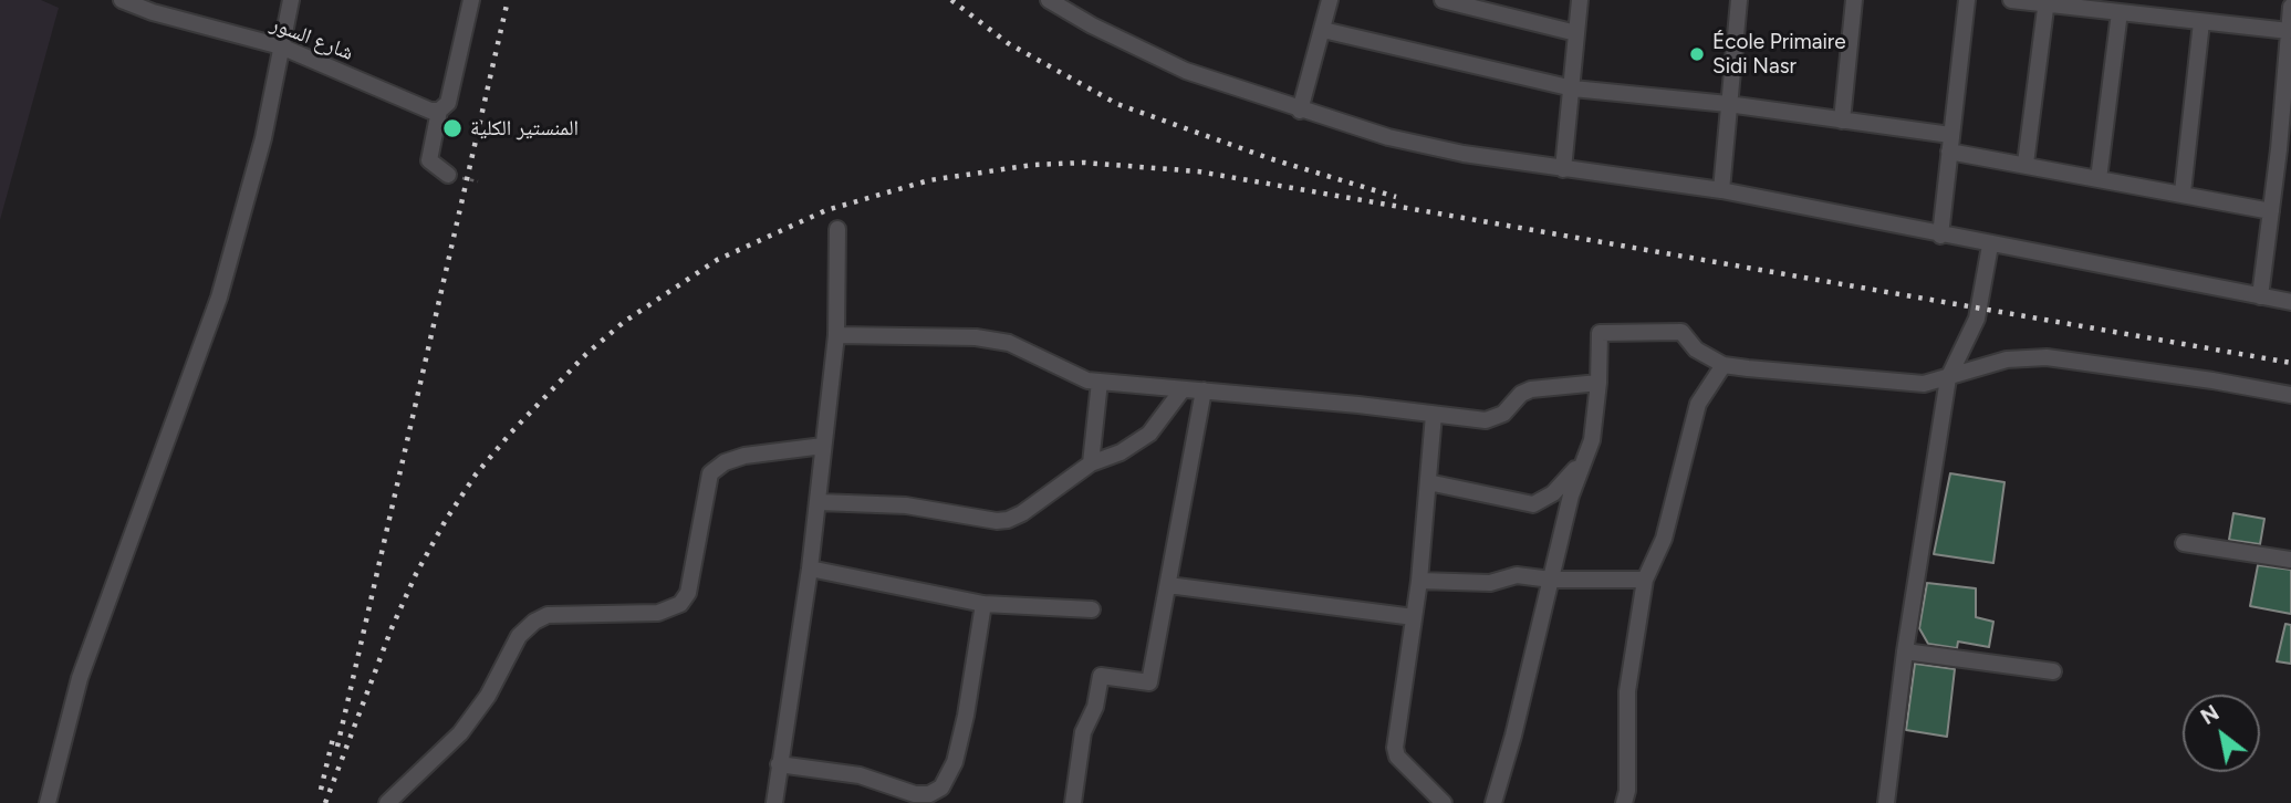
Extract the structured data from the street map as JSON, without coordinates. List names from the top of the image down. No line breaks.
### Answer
{"streets":{"street":["شارع السور"]},"places":["École Primaire Sidi Nasr","المنستير الكلية"],"north":"top left"}
